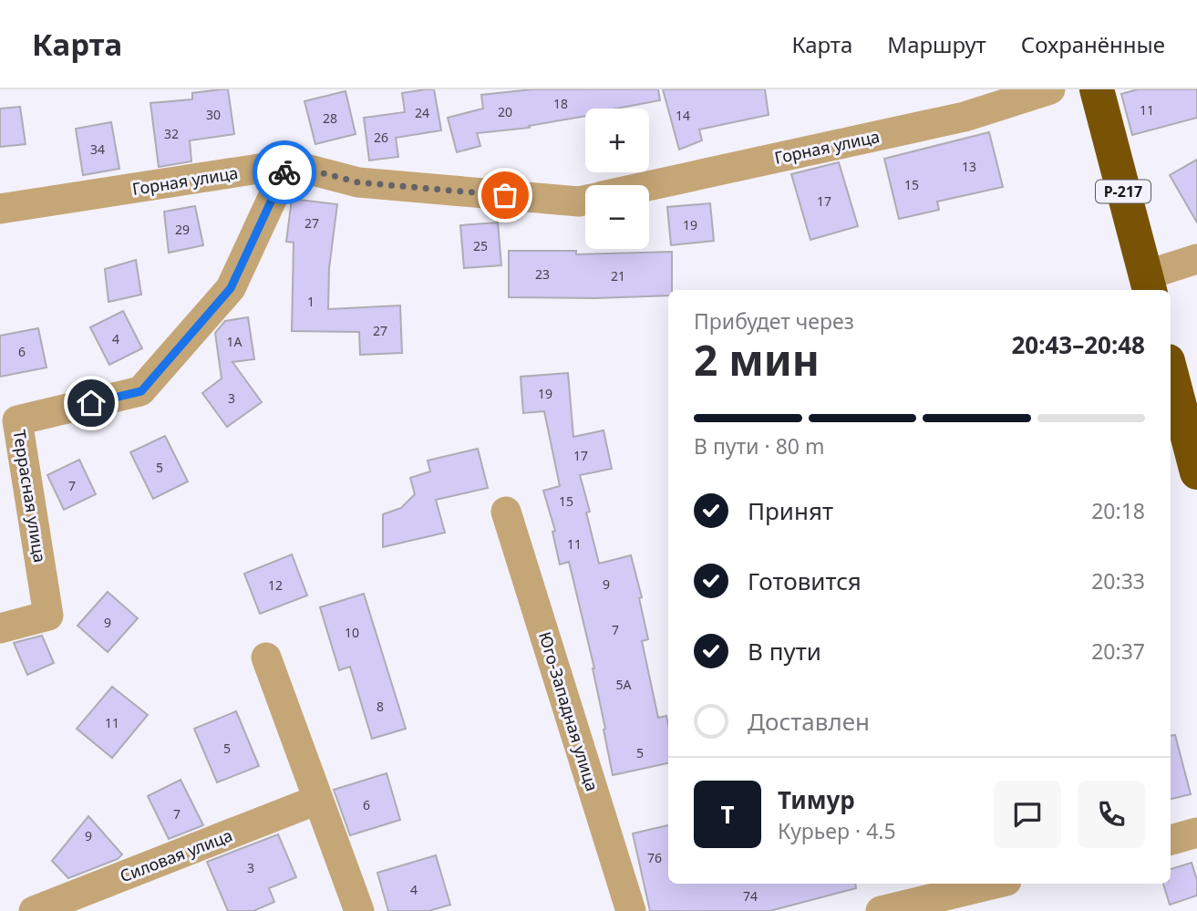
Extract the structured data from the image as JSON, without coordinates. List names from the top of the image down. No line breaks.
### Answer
{"streets":{"highway":["Р-217"],"street":["Горная улица","Террасная улица","Юго-Западная улица","Силовая улица"]},"crossings":[["Горная улица","Террасная улица"]],"house_numbers":["18","11","20","24","30","14","28","32","26","34","13","15","17","27","19","29","25","23","21","1","27","4","1А","6","19","3","17","5","7","15","11","9","12","9","7","10","5А","8","11","5","5","6","7","9","76","3","4","74"],"page":{"header":"Карта","nav":["Карта","Маршрут","Сохранённые"],"map_buttons":["+","−"],"heading":["2 мин","Прибудет через","20:43–20:48"],"panel":["Тимур","Курьер · 4.5"],"bar":"В пути · 80 m","list":[["Принят","20:18"],["Готовится","20:33"],["В пути","20:37"],"Доставлен"],"round":"Т"}}
